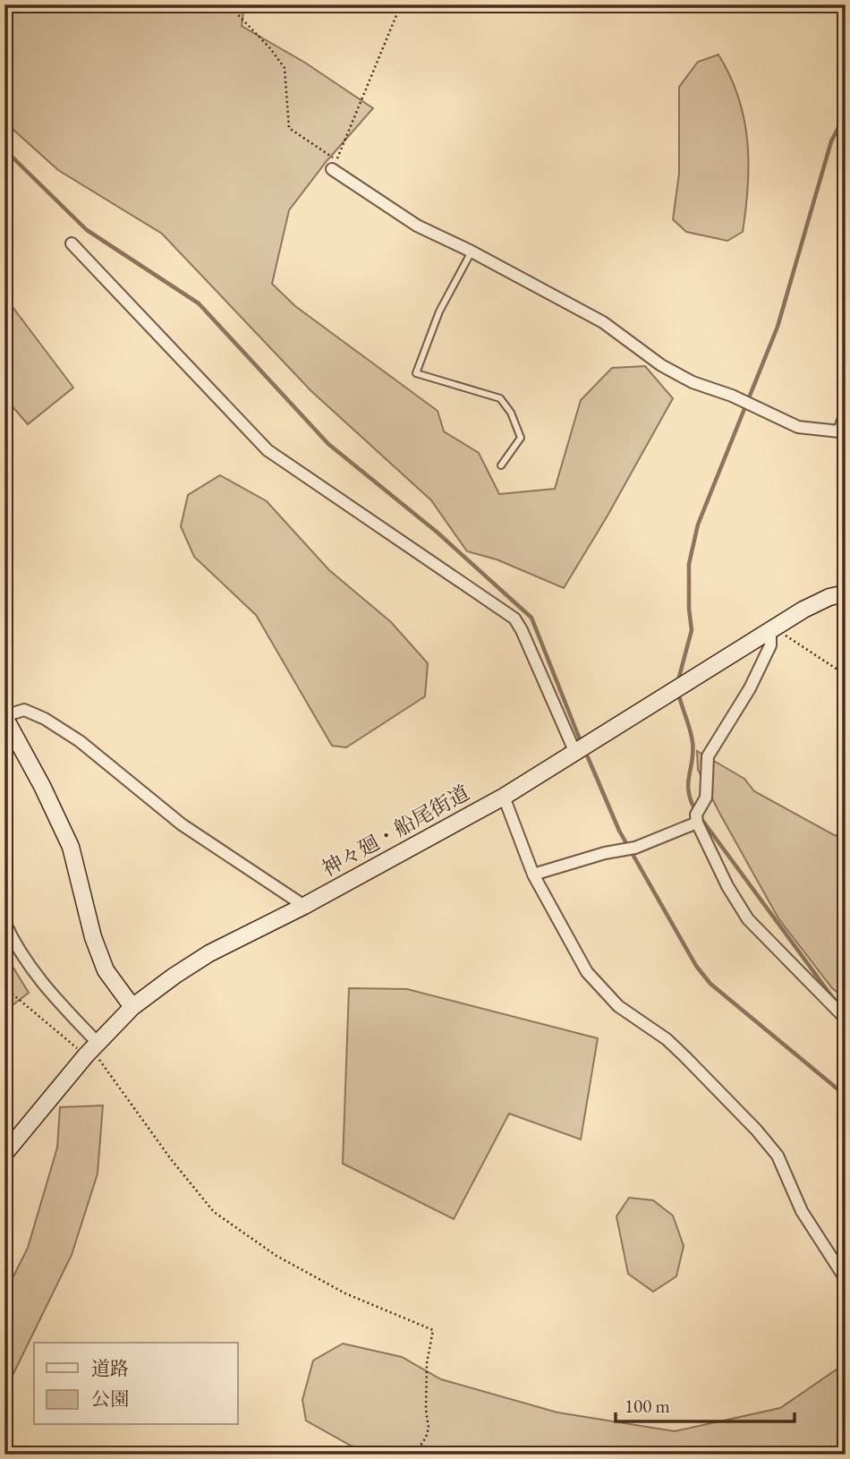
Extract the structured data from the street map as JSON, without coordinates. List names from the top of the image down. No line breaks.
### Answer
{"streets":{"street":["神々廻・船尾街道"]},"legend":["道路","公園"],"scale_bar":"100 m"}
